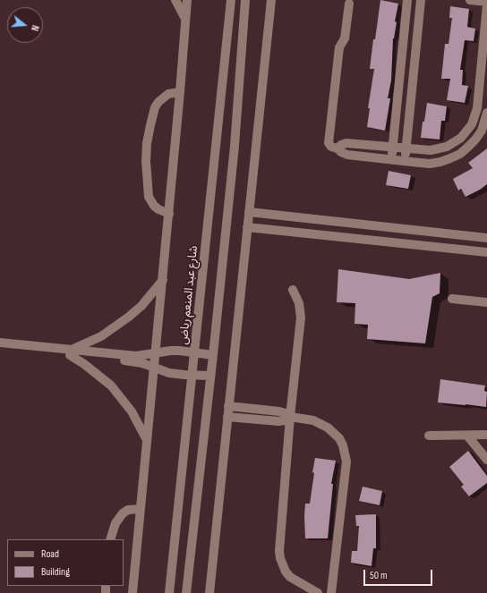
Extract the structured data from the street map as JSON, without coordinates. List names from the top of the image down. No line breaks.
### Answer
{"streets":{"street":["شارع عبد المنعم رياض"]},"legend":["Road","Building"],"scale_bar":"50 m","north":"right"}
